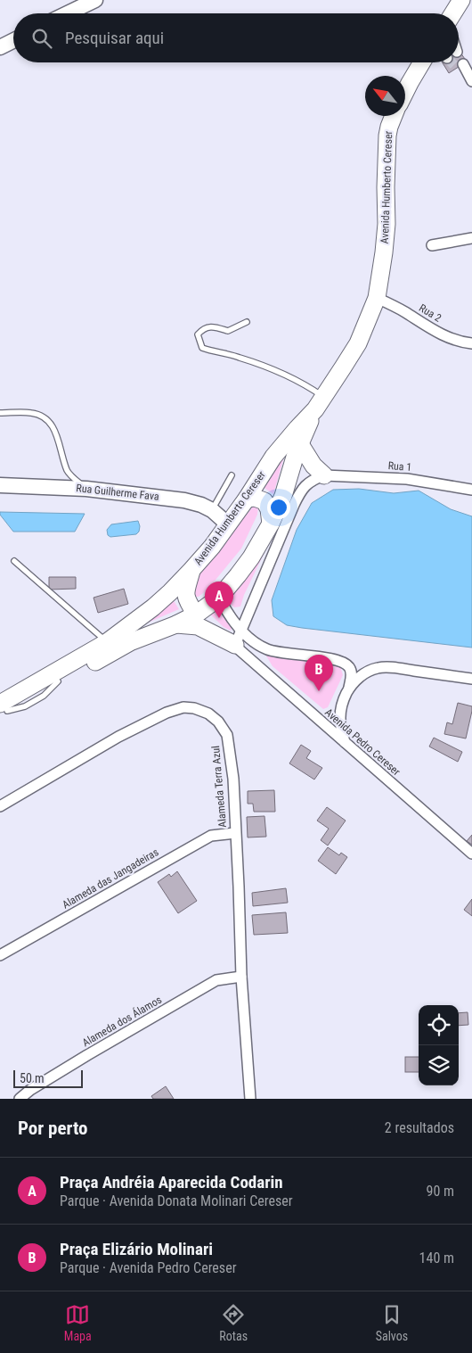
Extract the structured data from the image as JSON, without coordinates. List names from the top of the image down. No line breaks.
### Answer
{"streets":{"main road":["Avenida Humberto Cereser"],"street":["Rua 2","Rua 1","Rua Guilherme Fava","Avenida Pedro Cereser","Alameda Terra Azul","Alameda das Jangadeiras","Alameda dos Álamos"]},"crossings":[["Avenida Humberto Cereser","Rua 2"],["Avenida Humberto Cereser","Rua Guilherme Fava"],["Avenida Humberto Cereser","Avenida Pedro Cereser"],["Alameda Terra Azul","Alameda das Jangadeiras"],["Alameda Terra Azul","Alameda dos Álamos"]],"scale_bar":"50 m","north":"top left","page":{"search":"Pesquisar aqui","pins":["A","B"],"scale":"50 m","heading":["Por perto","2 resultados"],"list":[{"mark":"A","name":"Praça Andréia Aparecida Codarin","note":"Parque · Avenida Donata Molinari Cereser","value":"90 m"},{"mark":"B","name":"Praça Elizário Molinari","note":"Parque · Avenida Pedro Cereser","value":"140 m"}],"nav":["Mapa","Rotas","Salvos"]}}
